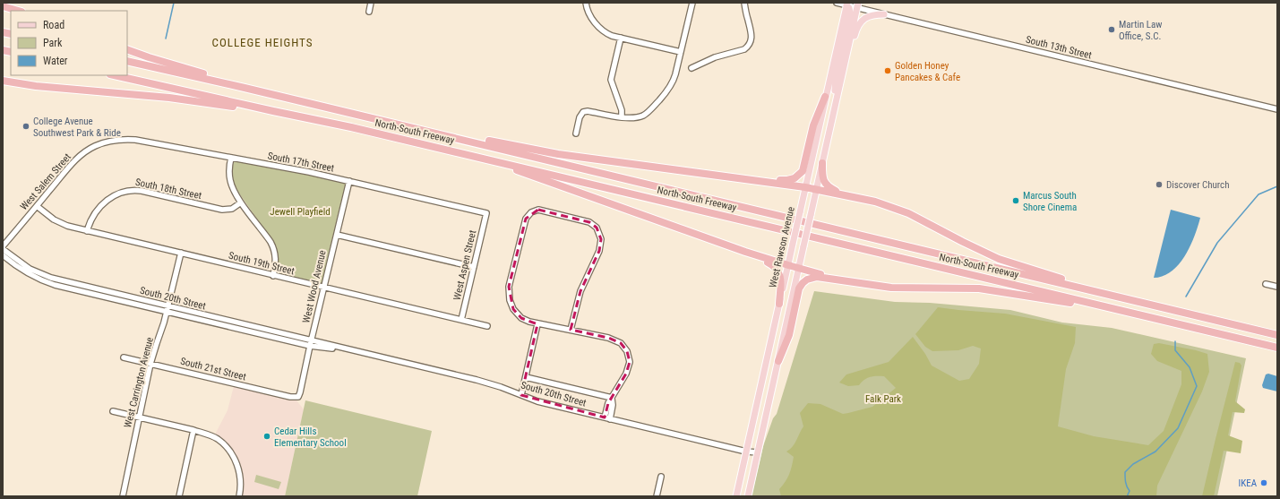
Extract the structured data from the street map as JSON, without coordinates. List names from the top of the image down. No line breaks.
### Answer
{"streets":{"highway":["North-South Freeway"],"main road":["West Rawson Avenue"],"street":["South 13th Street","South 17th Street","West Salem Street","South 18th Street","South 19th Street","West Aspen Street","West Wood Avenue","South 20th Street","South 21st Street","West Carrington Avenue"]},"crossings":[["South 13th Street","West Rawson Avenue"],["South 17th Street","West Salem Street"],["South 17th Street","West Aspen Street"],["South 17th Street","West Wood Avenue"],["West Salem Street","South 19th Street"],["West Salem Street","South 20th Street"],["South 18th Street","South 19th Street"],["West Rawson Avenue","South 20th Street"],["South 19th Street","West Aspen Street"],["South 19th Street","West Wood Avenue"],["South 19th Street","West Carrington Avenue"],["West Wood Avenue","South 20th Street"],["West Wood Avenue","South 21st Street"],["South 20th Street","West Carrington Avenue"],["South 21st Street","West Carrington Avenue"]],"districts":["COLLEGE HEIGHTS"],"parks":["Jewell Playfield","Falk Park"],"places":["Martin Law Office, S.C.","Golden Honey Pancakes & Cafe","College Avenue Southwest Park & Ride","Discover Church","Marcus South Shore Cinema","Cedar Hills Elementary School","IKEA"],"legend":["Road","Park","Water"]}
